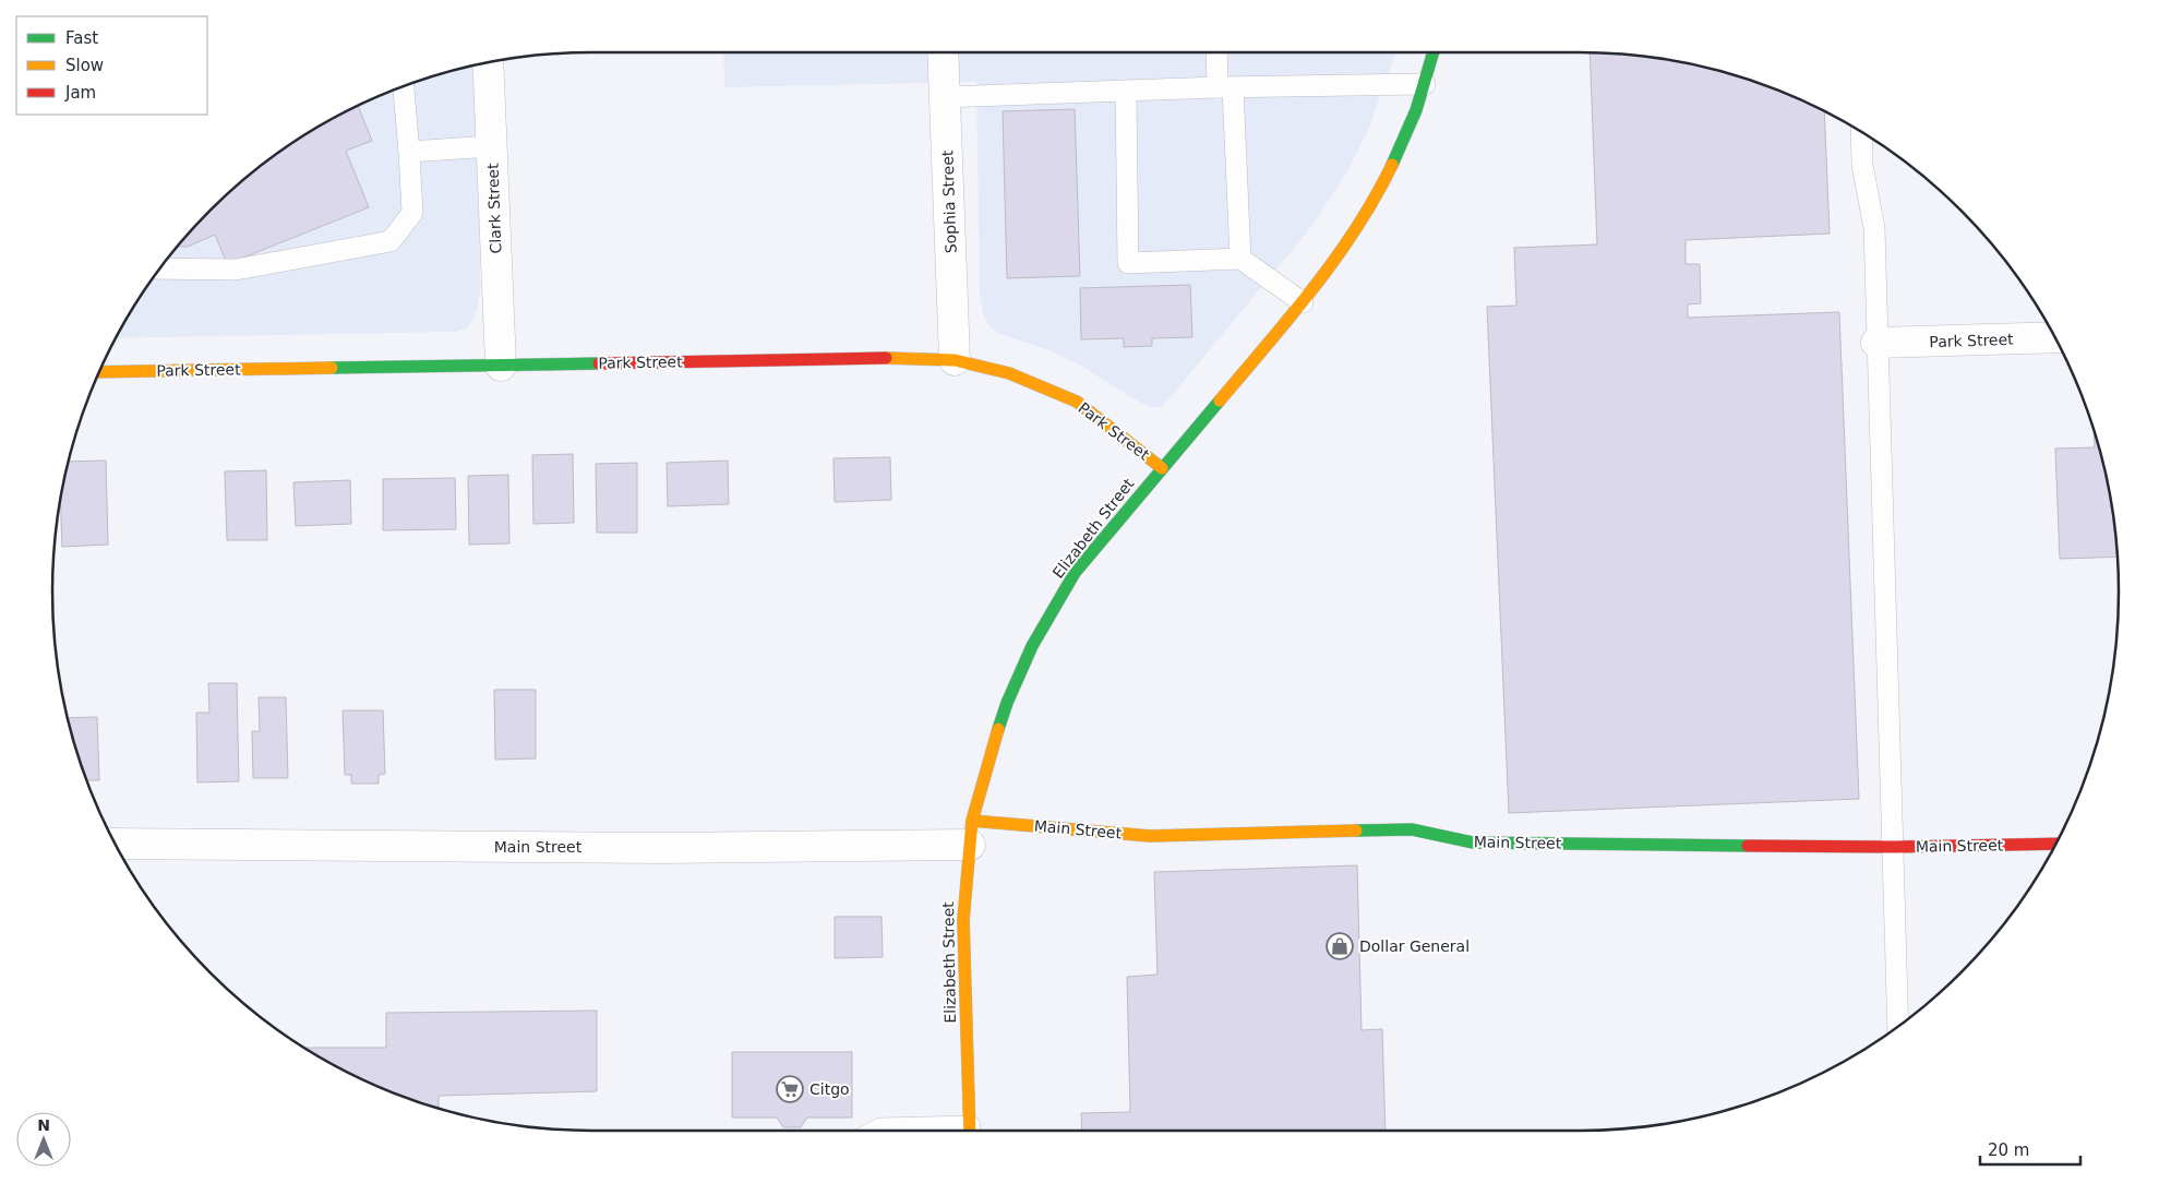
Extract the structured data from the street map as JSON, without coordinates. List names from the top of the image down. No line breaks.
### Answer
{"streets":{"street":["Sophia Street","Clark Street","Park Street","Elizabeth Street","Main Street"]},"crossings":[["Sophia Street","Park Street"],["Clark Street","Park Street"],["Park Street","Elizabeth Street"],["Elizabeth Street","Main Street"]],"places":{"shop":["Dollar General"],"supermarket":["Citgo"]},"legend":["Fast","Slow","Jam"],"scale_bar":"20 m","north":"top"}
